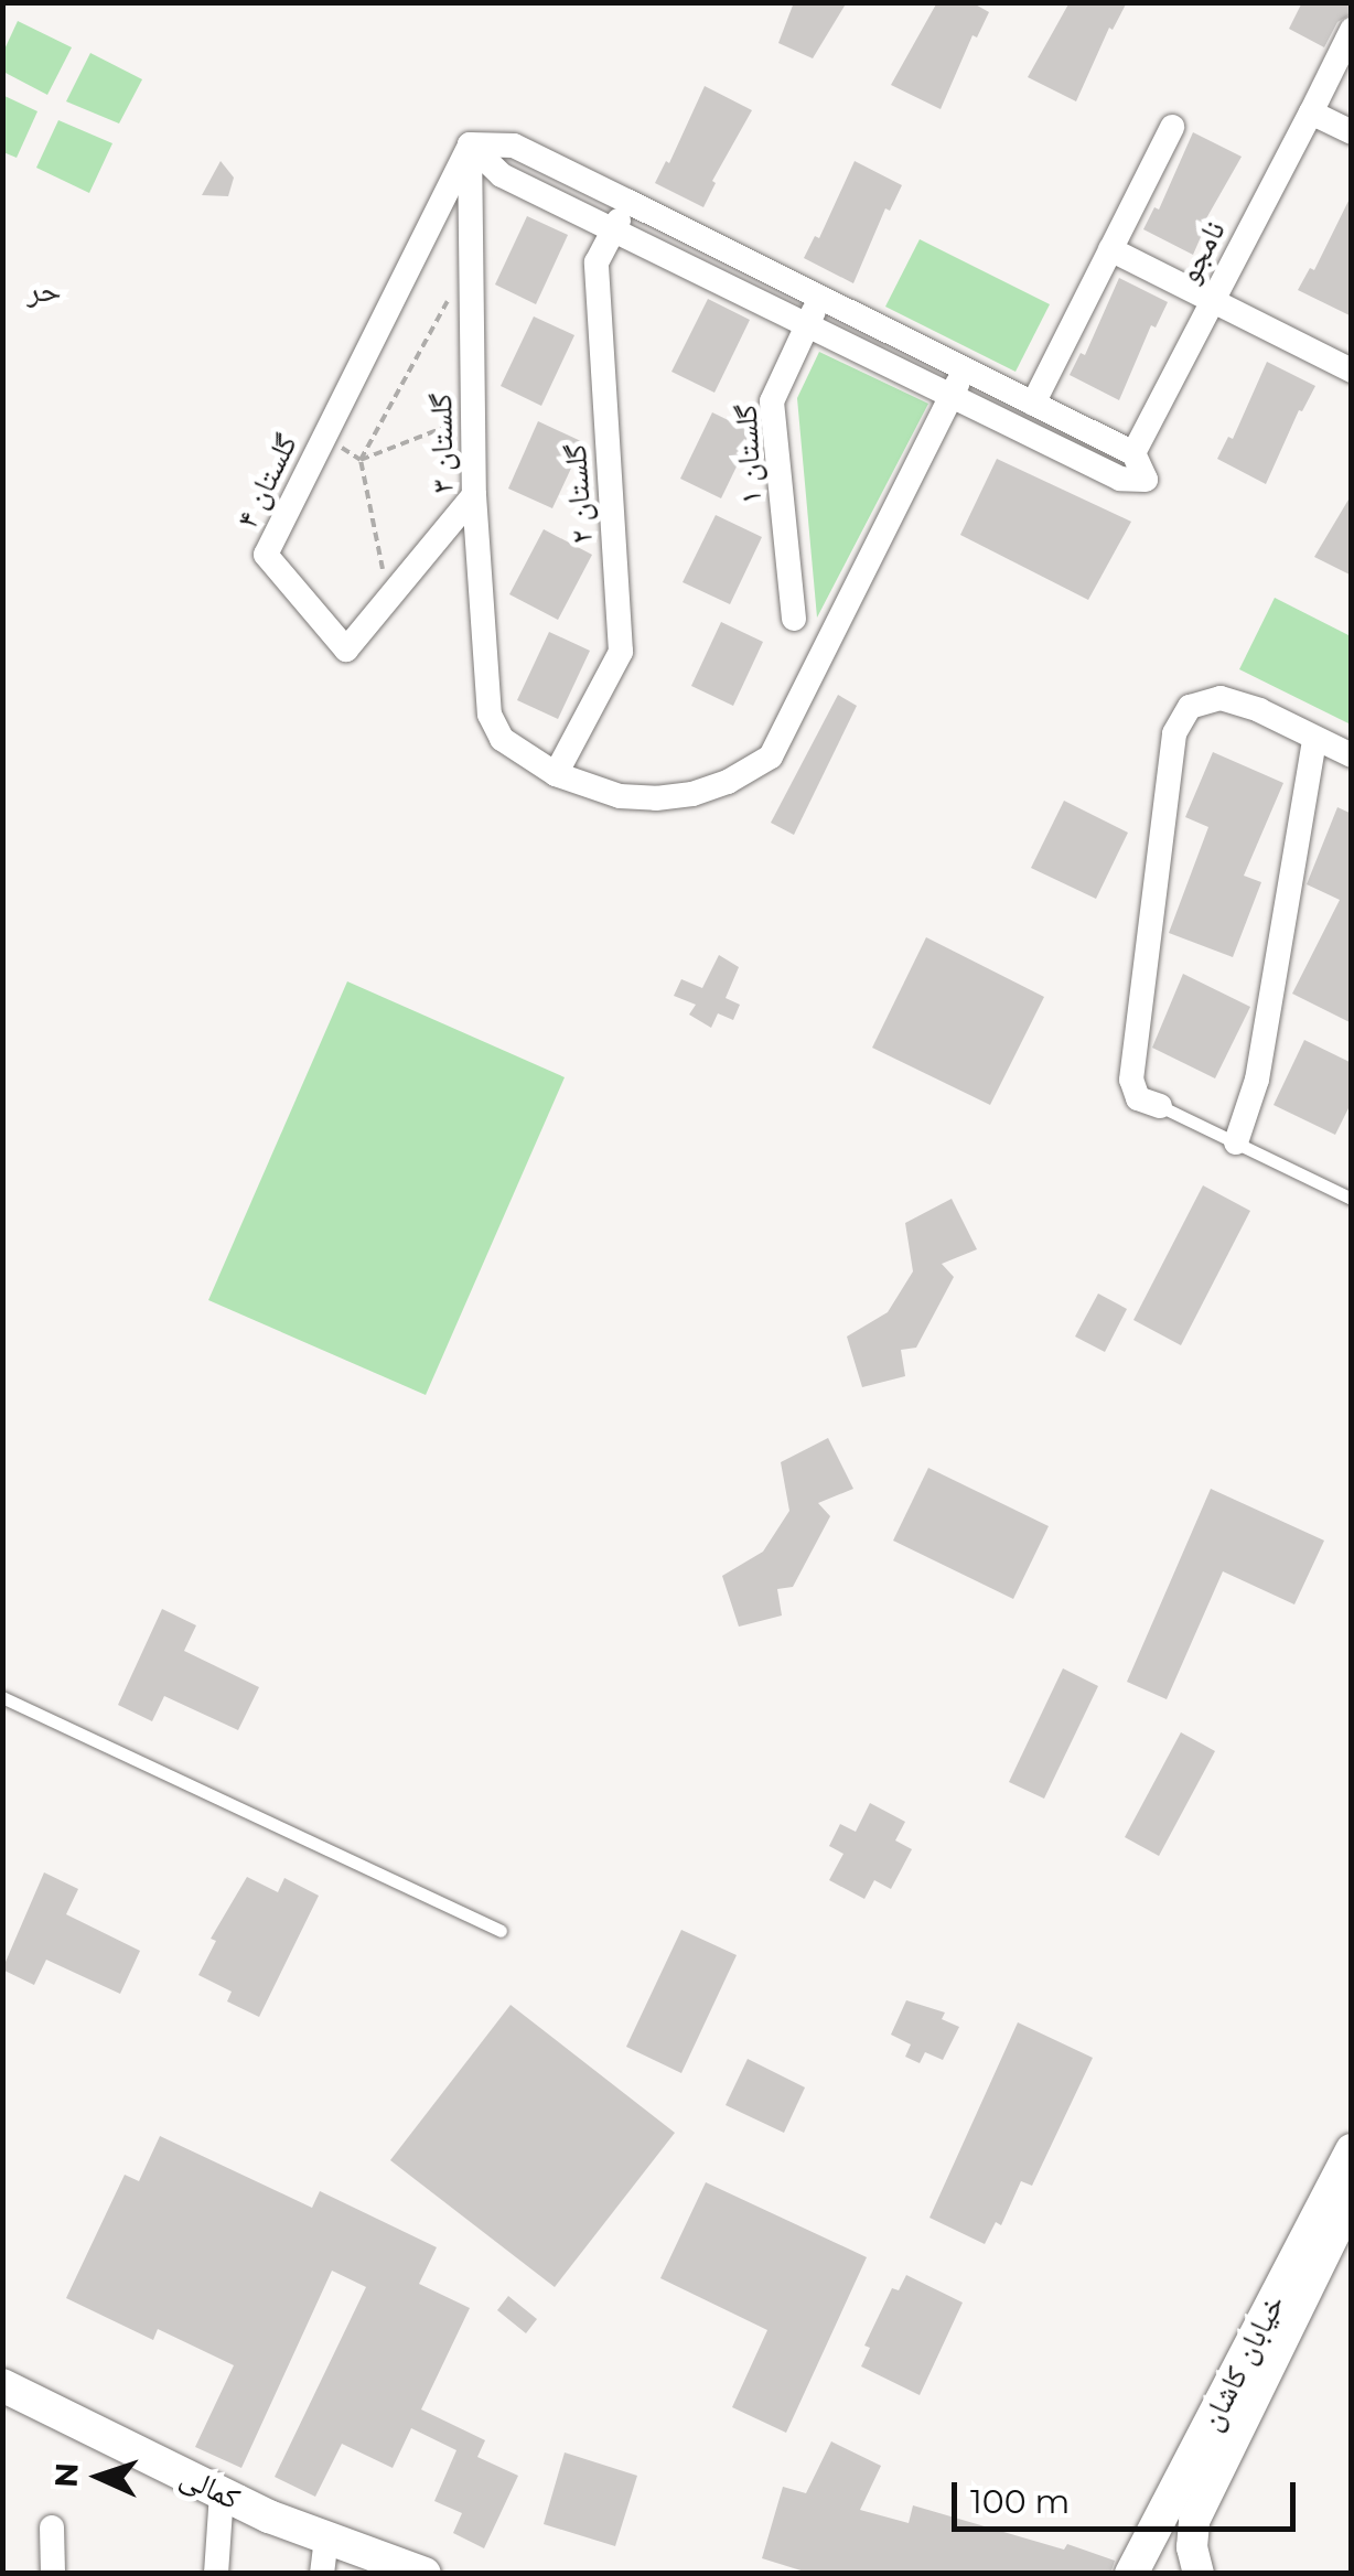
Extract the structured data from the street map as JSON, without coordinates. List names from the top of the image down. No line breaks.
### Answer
{"streets":{"main road":["خیابان کاشان","کمالی"],"street":["نامجو","گلستان ۳","گلستان ۱","گلستان ۴","گلستان ۲"]},"crossings":[["گلستان ۳","گلستان ۴"],["گلستان ۳","گلستان ۲"]],"districts":["حر"],"scale_bar":"100 m","north":"left"}
